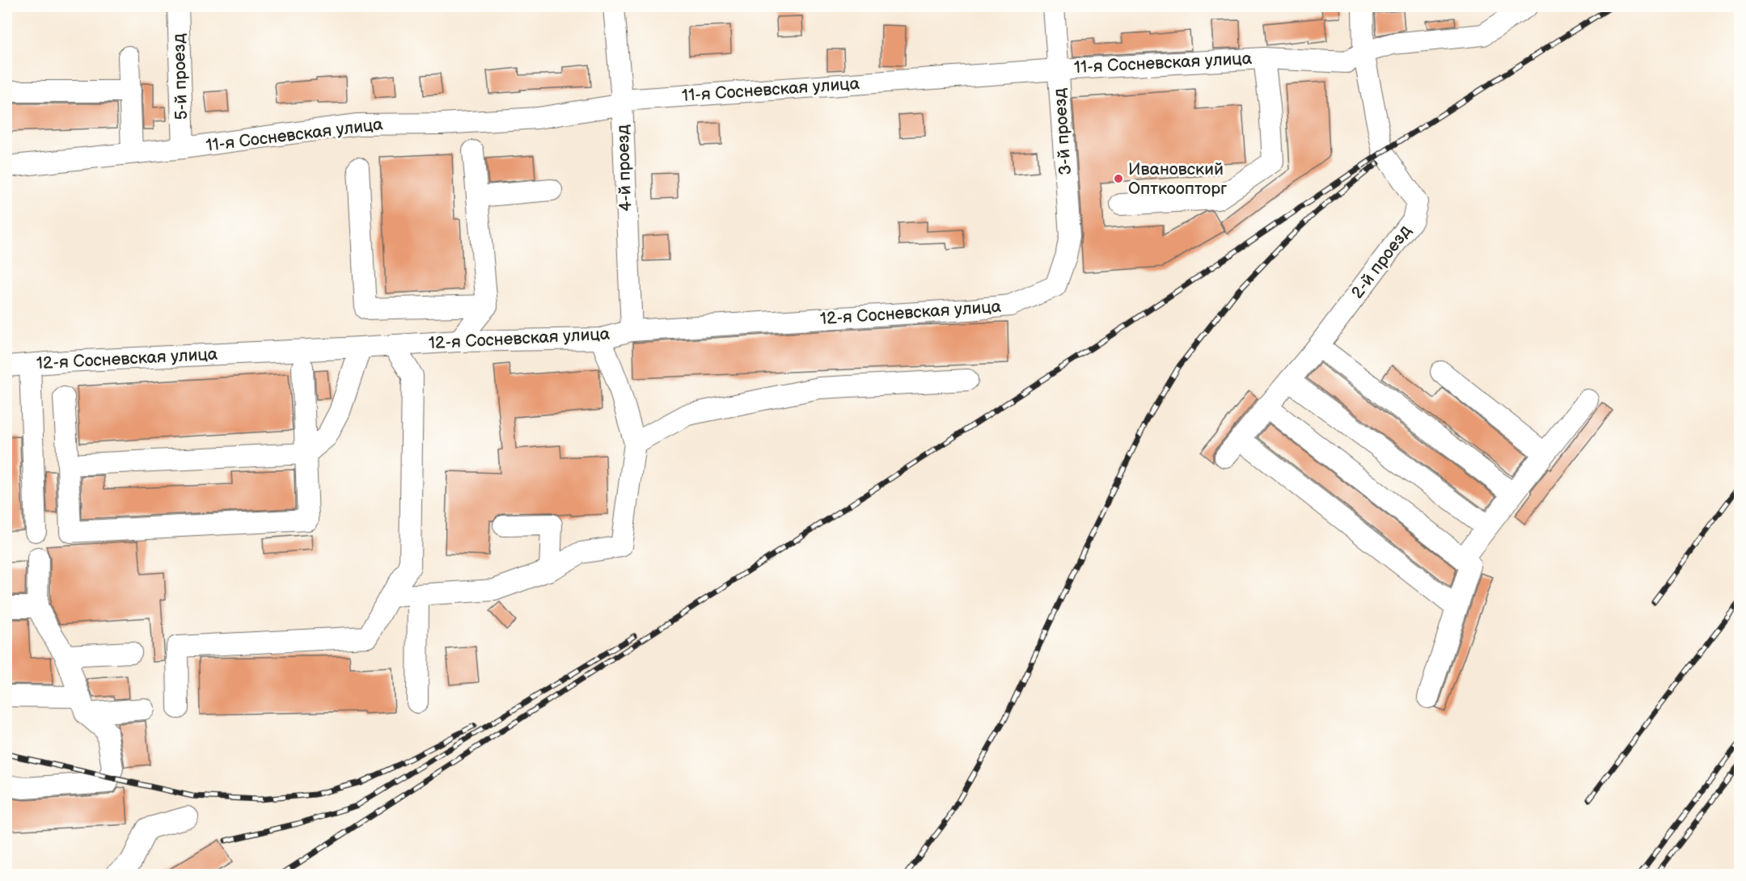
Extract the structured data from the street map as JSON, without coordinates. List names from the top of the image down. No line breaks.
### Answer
{"streets":{"street":["11-я Сосневская улица","5-й проезд","3-й проезд","4-й проезд","2-й проезд","12-я Сосневская улица"]},"crossings":[["11-я Сосневская улица","5-й проезд"],["11-я Сосневская улица","3-й проезд"],["11-я Сосневская улица","4-й проезд"],["11-я Сосневская улица","2-й проезд"],["3-й проезд","12-я Сосневская улица"],["4-й проезд","12-я Сосневская улица"]],"places":["Ивановский Опткоопторг"]}
